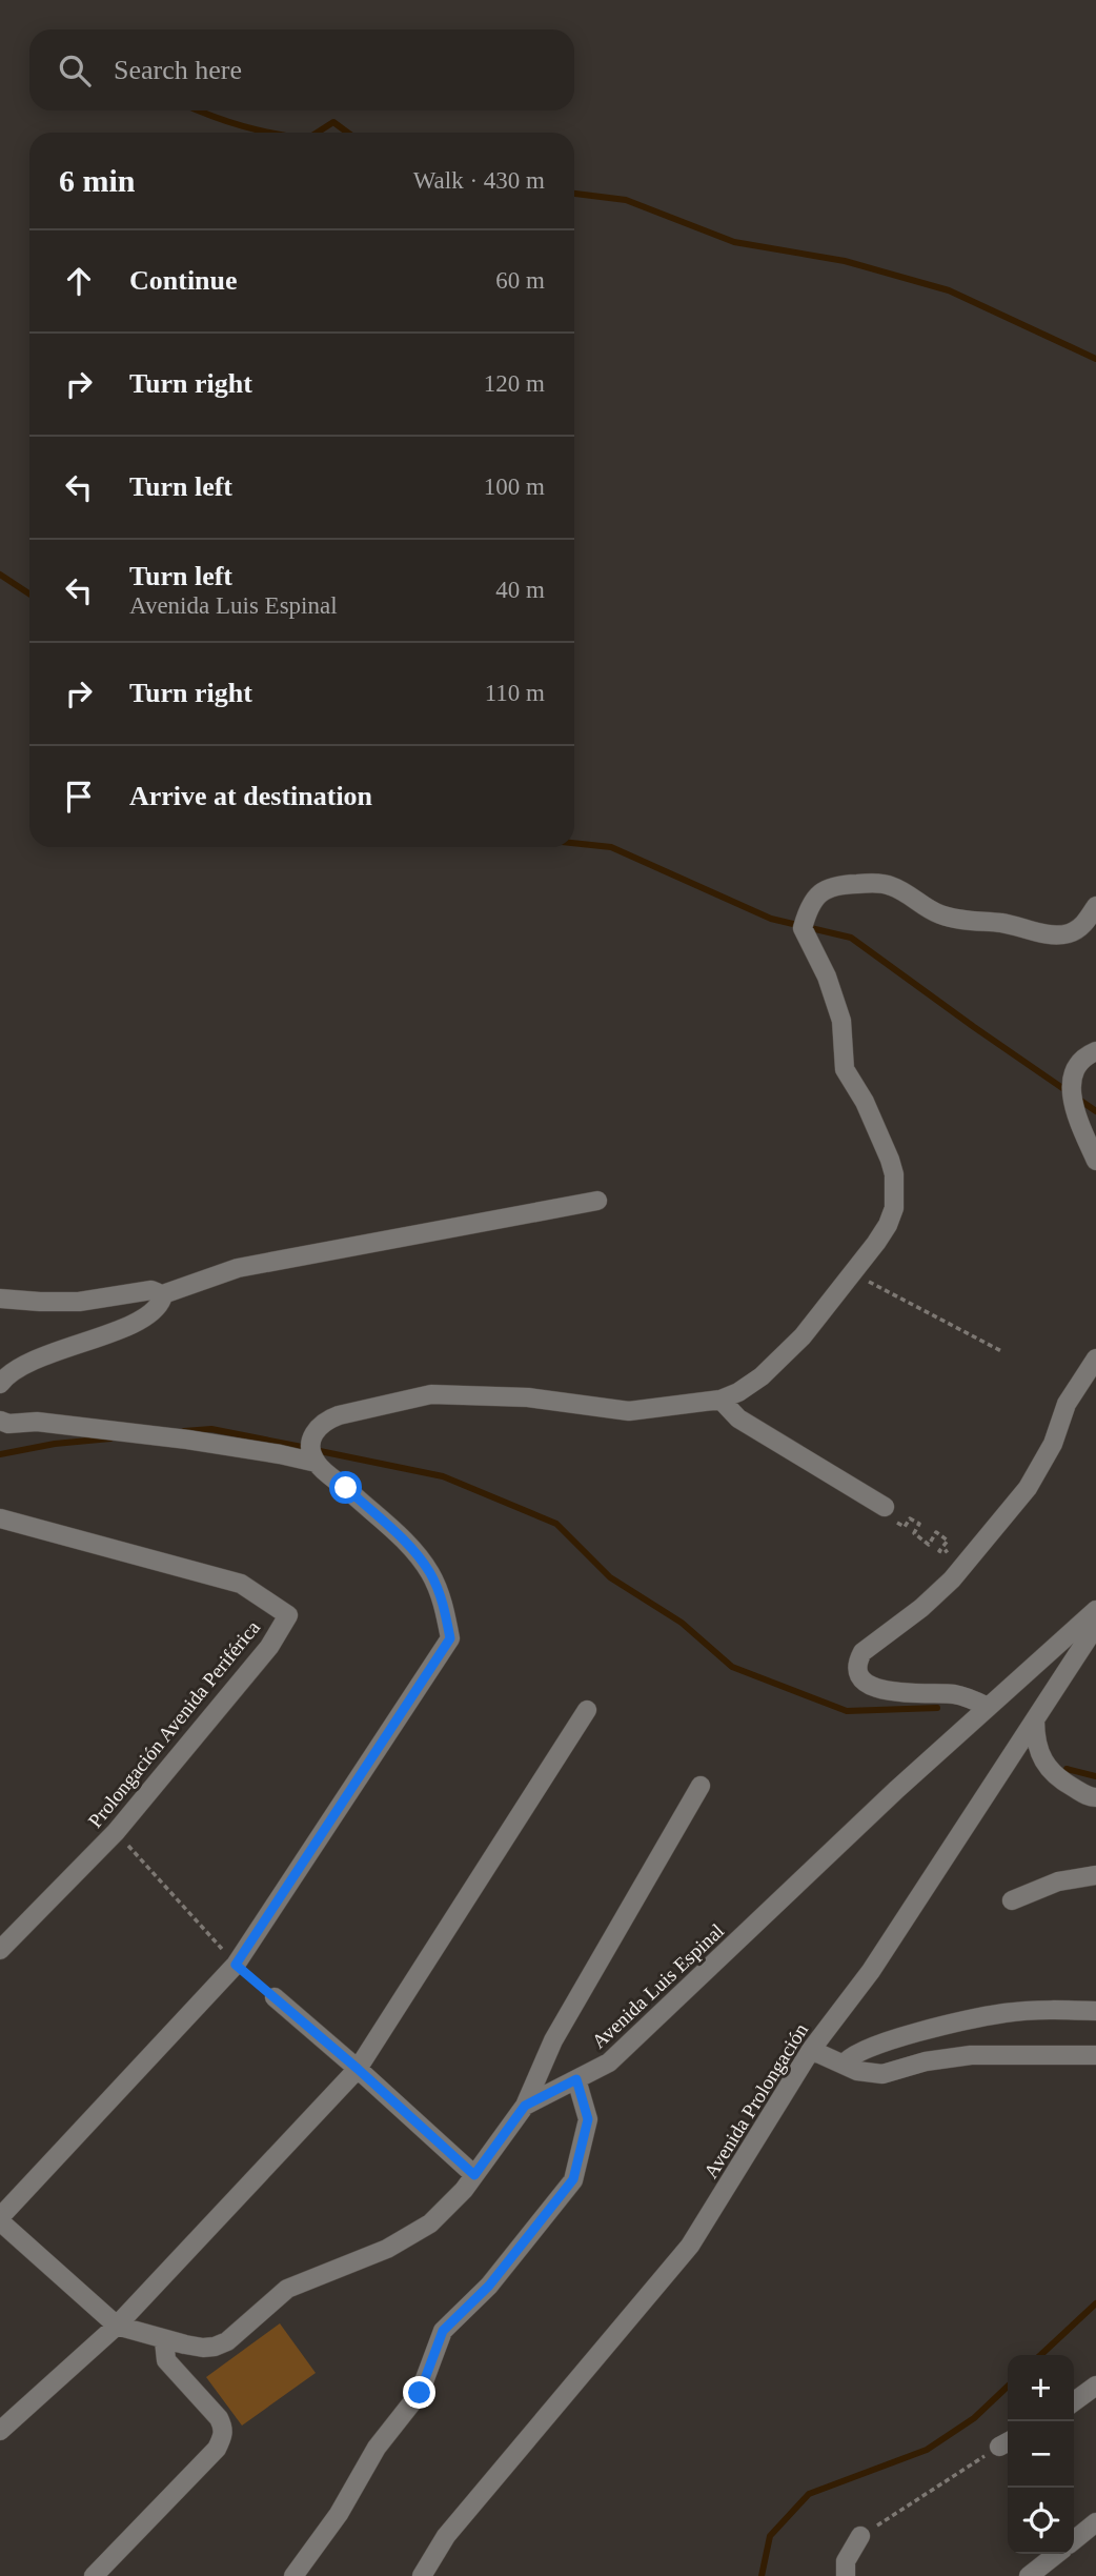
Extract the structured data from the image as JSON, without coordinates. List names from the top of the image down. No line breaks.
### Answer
{"streets":{"street":["Prolongación Avenida Periférica","Avenida Luis Espinal","Avenida Prolongación"]},"page":{"search":"Search here","heading":["6 min","Walk · 430 m"],"list":[["Continue","60 m"],["Turn right","120 m"],["Turn left","100 m"],["Turn left","Avenida Luis Espinal","40 m"],["Turn right","110 m"],"Arrive at destination"],"map_buttons":["+","−"]}}
